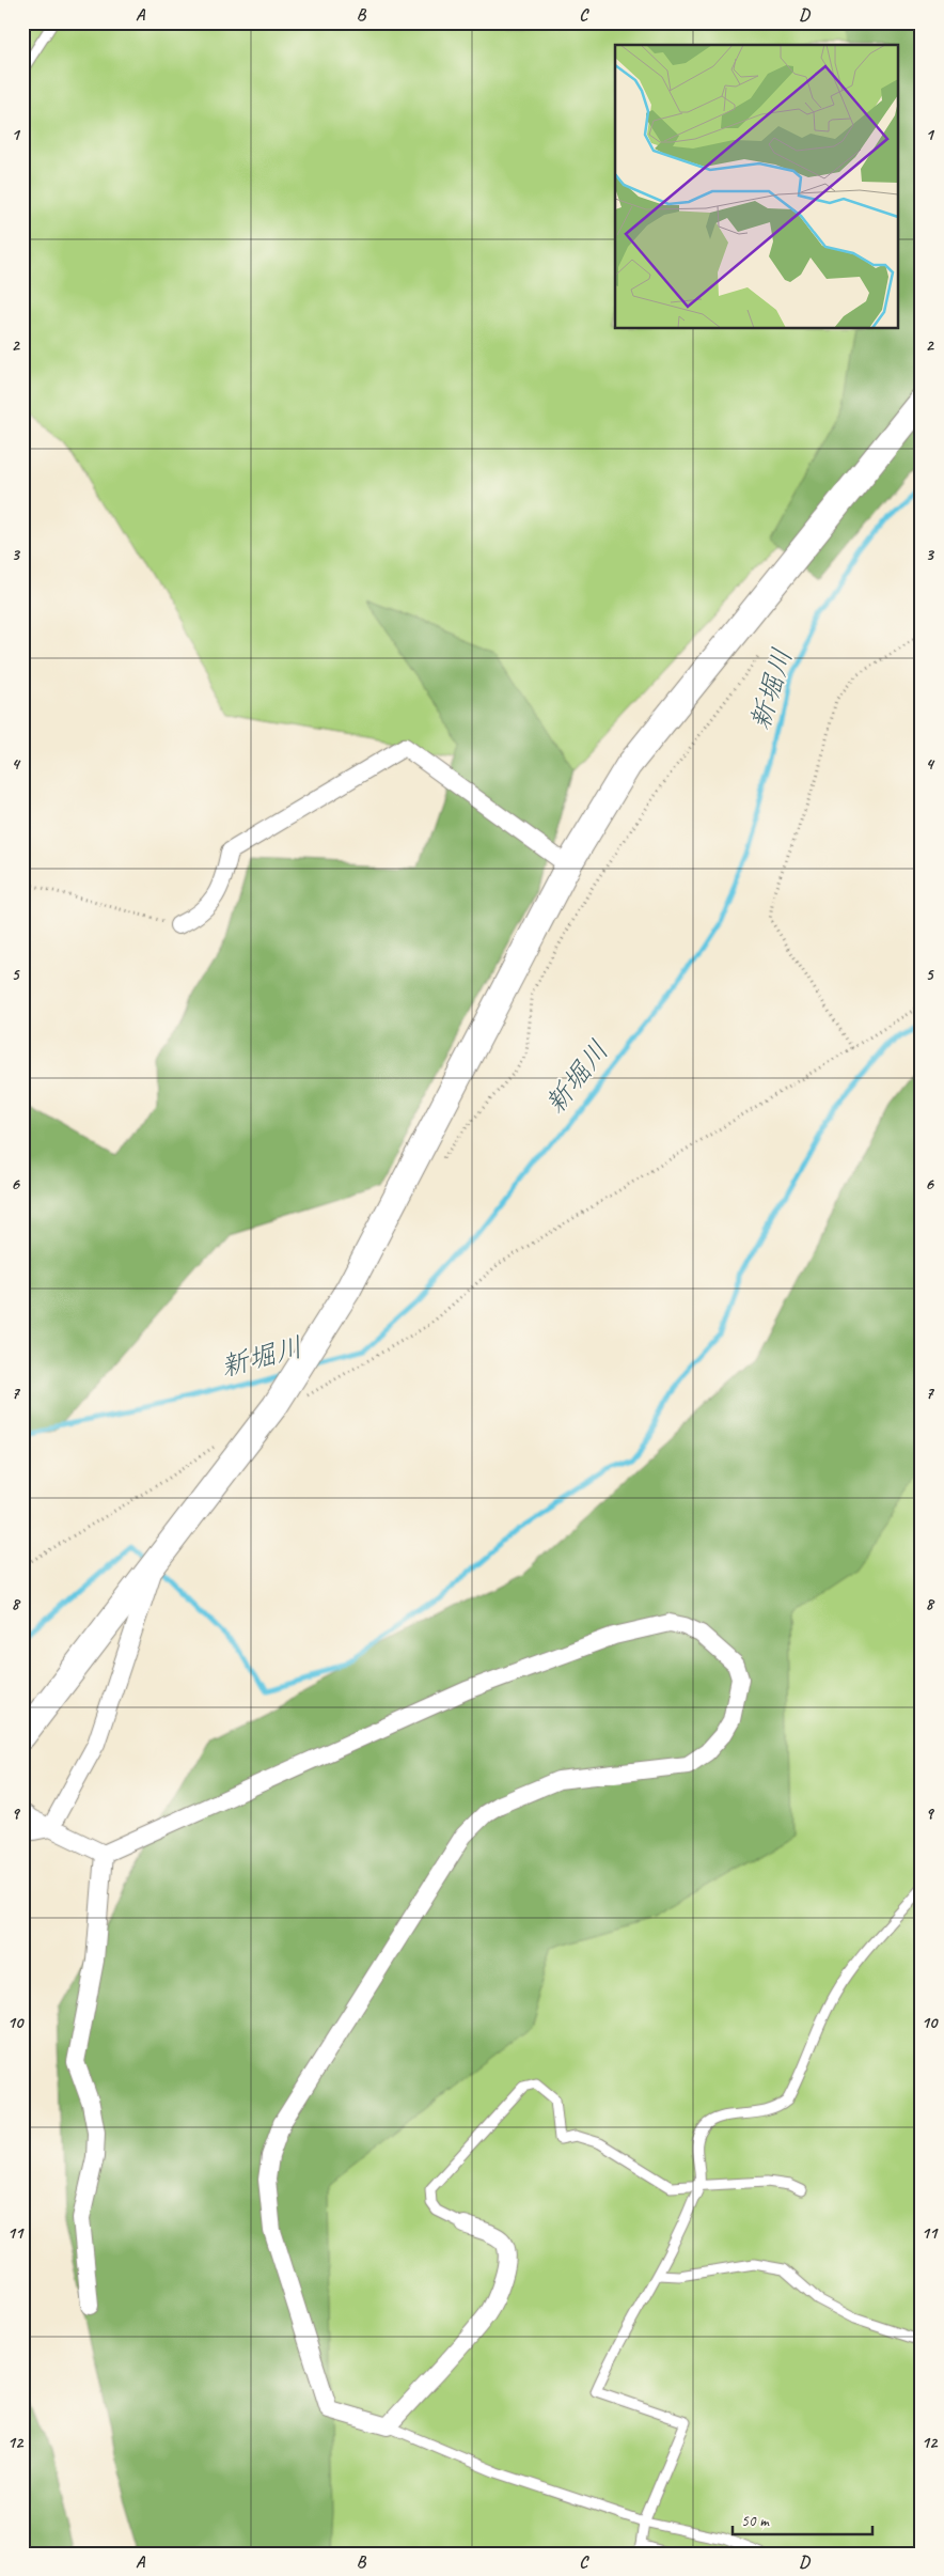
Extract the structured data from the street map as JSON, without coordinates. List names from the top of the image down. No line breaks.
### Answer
{"water":["新堀川"],"scale_bar":"50 m","grid":{"columns":["A","B","C","D"],"rows":["1","2","3","4","5","6","7","8","9","10","11","12"]}}
